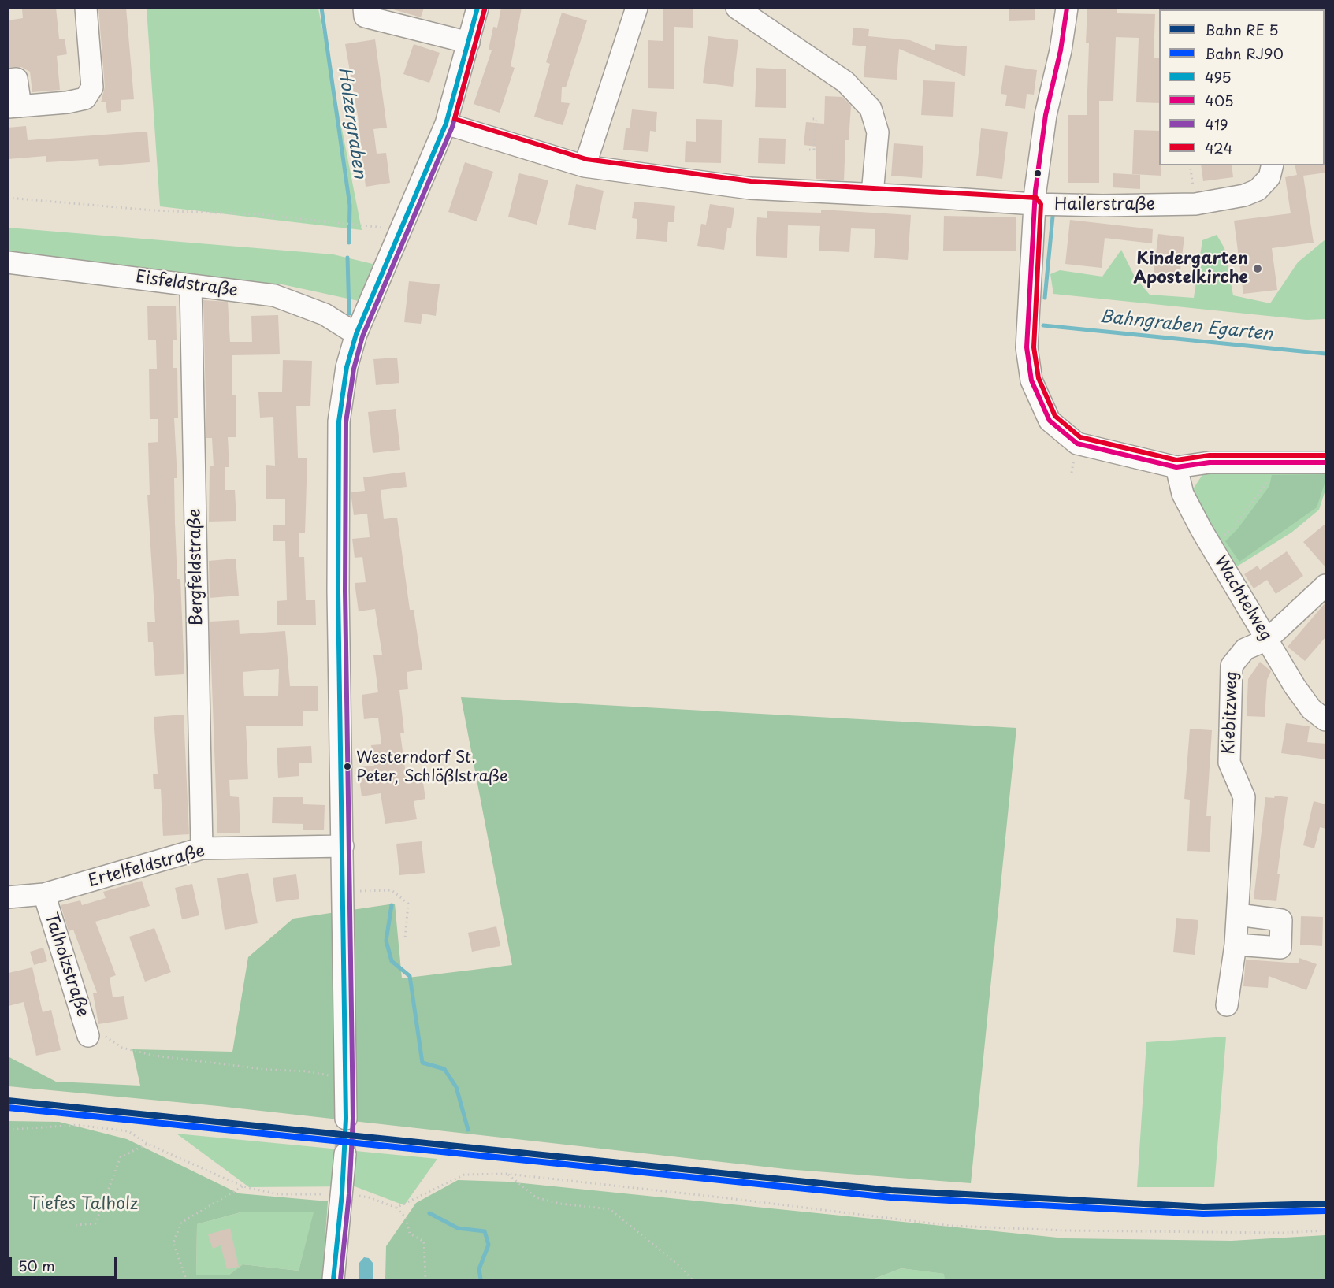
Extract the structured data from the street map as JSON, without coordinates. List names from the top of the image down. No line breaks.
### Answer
{"streets":{"street":["Hailerstraße","Eisfeldstraße","Bergfeldstraße","Wachtelweg","Kiebitzweg","Ertelfeldstraße","Talholzstraße"]},"crossings":[["Eisfeldstraße","Bergfeldstraße"],["Bergfeldstraße","Ertelfeldstraße"],["Wachtelweg","Kiebitzweg"],["Ertelfeldstraße","Talholzstraße"]],"water":["Holzergraben","Bahngraben Egarten"],"parks":["Tiefes Talholz"],"places":["Kindergarten Apostelkirche","Westerndorf St. Peter, Schlößlstraße"],"lines":["transit line 495","transit line 405","transit line 419","transit line 424","rail line RJ90"],"legend":["Bahn RE 5","Bahn RJ90","495","405","419","424"],"scale_bar":"50 m"}
